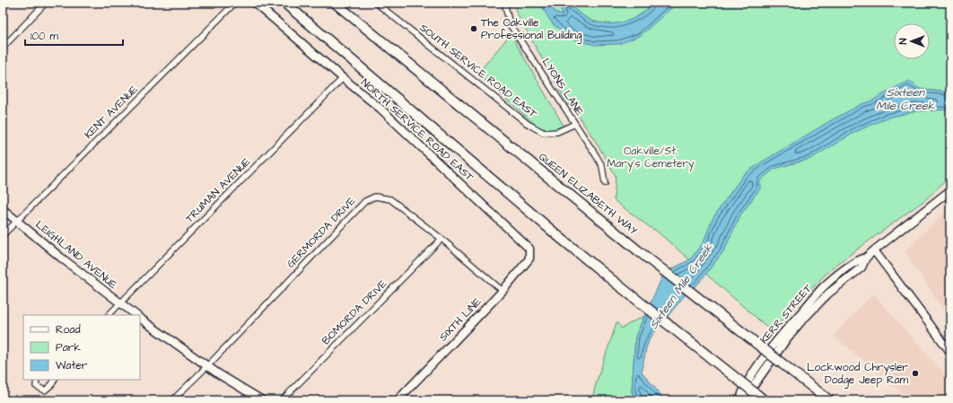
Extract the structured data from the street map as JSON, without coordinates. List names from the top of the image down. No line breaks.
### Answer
{"streets":{"highway":["QUEEN ELIZABETH WAY"],"street":["SOUTH SERVICE ROAD EAST","LYONS LANE","KENT AVENUE","NORTH SERVICE ROAD EAST","TRUMAN AVENUE","GERMORDA DRIVE","LEIGHLAND AVENUE","BOMORDA DRIVE","KERR STREET","SIXTH LINE"]},"crossings":[["SOUTH SERVICE ROAD EAST","LYONS LANE"],["KENT AVENUE","LEIGHLAND AVENUE"],["NORTH SERVICE ROAD EAST","TRUMAN AVENUE"],["NORTH SERVICE ROAD EAST","SIXTH LINE"],["TRUMAN AVENUE","LEIGHLAND AVENUE"],["GERMORDA DRIVE","LEIGHLAND AVENUE"],["GERMORDA DRIVE","BOMORDA DRIVE"],["GERMORDA DRIVE","SIXTH LINE"]],"water":["Sixteen Mile Creek"],"parks":["Oakville/St. Mary's Cemetery"],"places":["The Oakville Professional Building","Lockwood Chrysler Dodge Jeep Ram"],"legend":["Road","Park","Water"],"scale_bar":"100 m","north":"left"}
